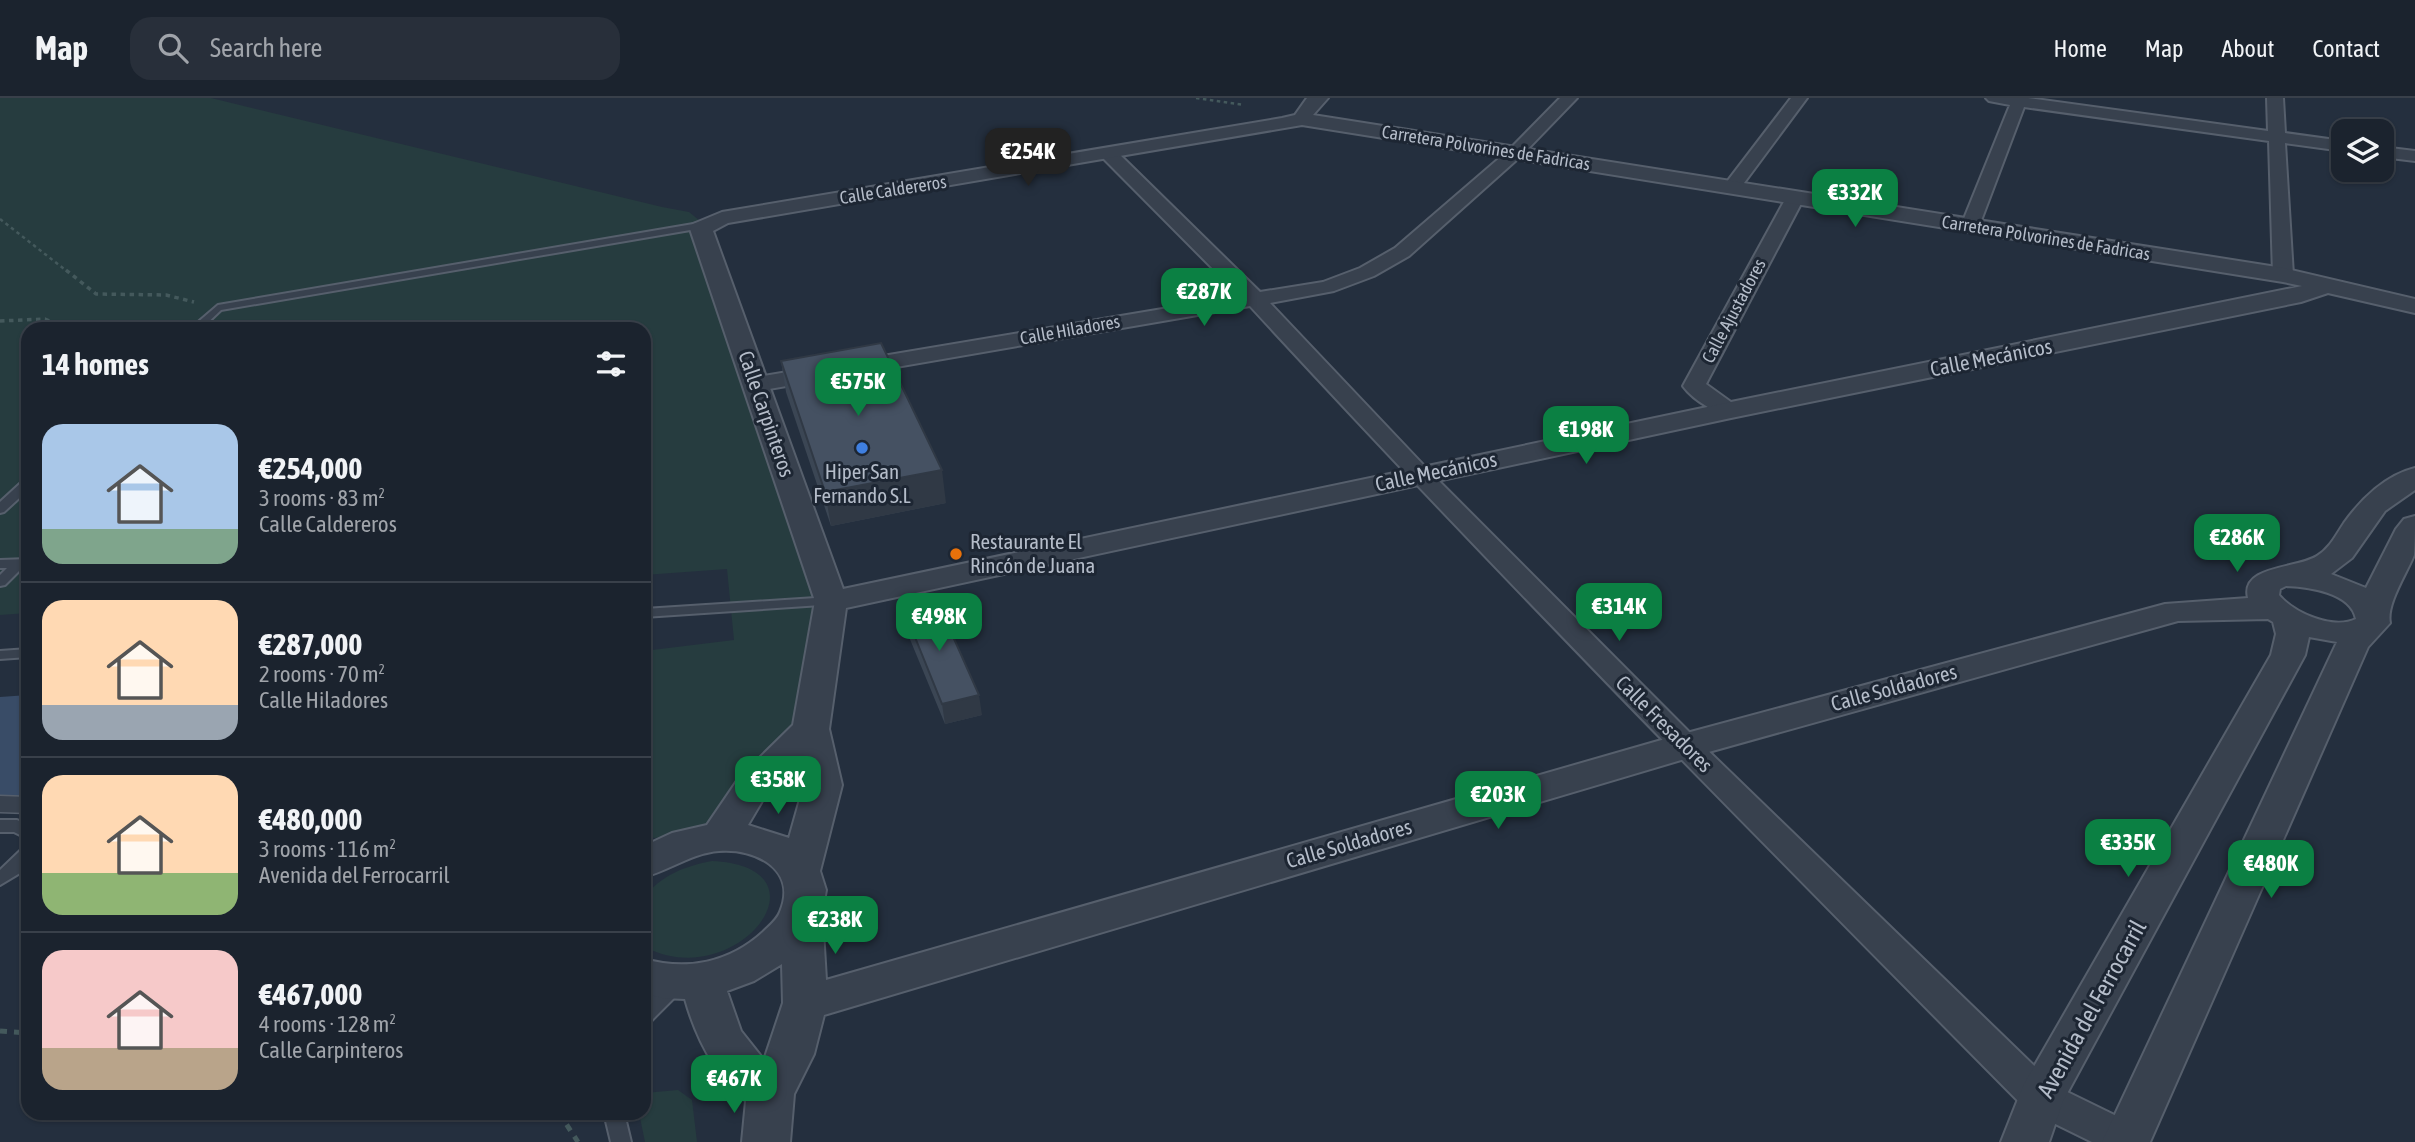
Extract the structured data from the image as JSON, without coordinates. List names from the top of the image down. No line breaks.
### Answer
{"streets":{"street":["Carretera Polvorines de Fadricas","Calle Caldereros","Calle Ajustadores","Calle Hiladores","Calle Mecánicos","Calle Carpinteros","Calle Soldadores","Calle Fresadores","Avenida del Ferrocarril"]},"crossings":[["Carretera Polvorines de Fadricas","Calle Caldereros"],["Carretera Polvorines de Fadricas","Calle Ajustadores"],["Carretera Polvorines de Fadricas","Calle Hiladores"],["Carretera Polvorines de Fadricas","Calle Mecánicos"],["Calle Caldereros","Calle Carpinteros"],["Calle Caldereros","Calle Fresadores"],["Calle Ajustadores","Calle Mecánicos"],["Calle Hiladores","Calle Carpinteros"],["Calle Hiladores","Calle Fresadores"],["Calle Mecánicos","Calle Carpinteros"],["Calle Mecánicos","Calle Fresadores"],["Calle Soldadores","Calle Fresadores"],["Calle Soldadores","Avenida del Ferrocarril"],["Calle Fresadores","Avenida del Ferrocarril"]],"places":["Hiper San Fernando S.L","Restaurante El Rincón de Juana"],"page":{"header":"Map","search":"Search here","nav":["Home","Map","About","Contact"],"price":["€254K","€332K","€287K","€575K","€198K","€286K","€314K","€498K","€358K","€203K","€335K","€480K","€238K","€467K"],"heading":"14 homes","list":[{"name":"€254,000","note":"3 rooms · 83 m² · Calle Caldereros"},{"name":"€287,000","note":"2 rooms · 70 m² · Calle Hiladores"},{"name":"€480,000","note":"3 rooms · 116 m² · Avenida del Ferrocarril"},{"name":"€467,000","note":"4 rooms · 128 m² · Calle Carpinteros"}]}}
